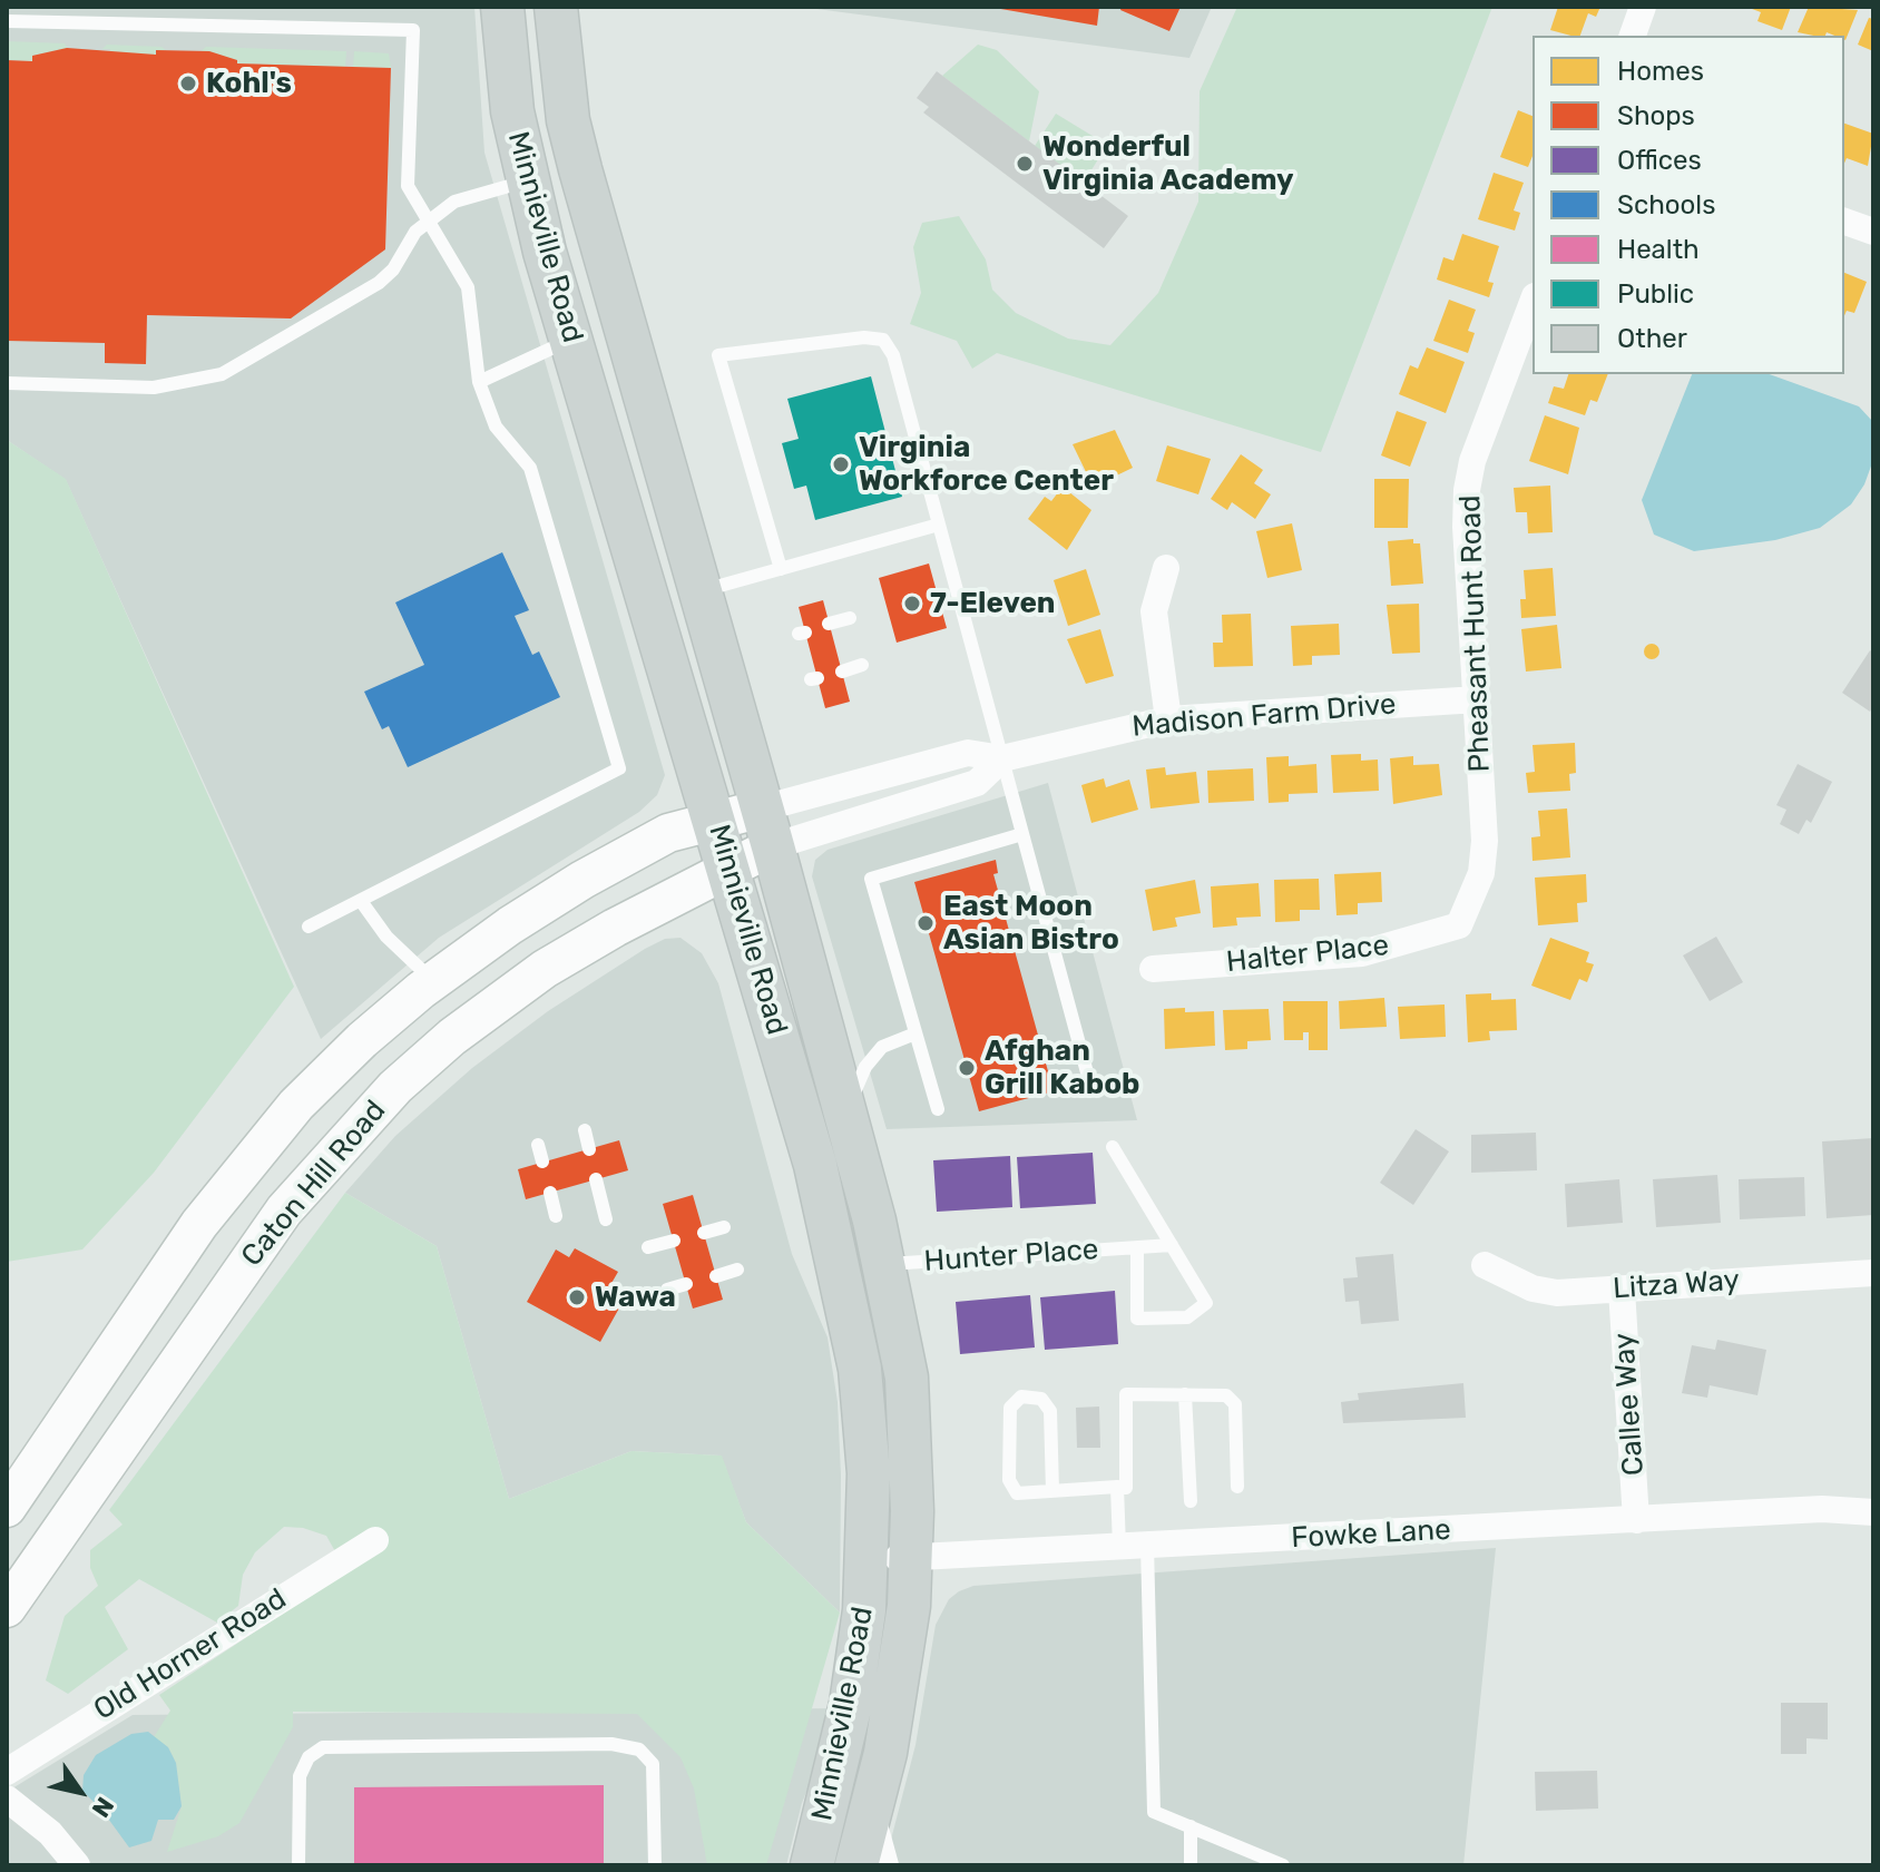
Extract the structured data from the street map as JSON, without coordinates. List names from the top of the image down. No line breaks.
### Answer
{"streets":{"main road":["Minnieville Road","Caton Hill Road"],"street":["Pheasant Hunt Road","Madison Farm Drive","Halter Place","Litza Way","Callee Way","Fowke Lane","Old Horner Road"],"lane":["Hunter Place"]},"crossings":[["Minnieville Road","Madison Farm Drive"],["Minnieville Road","Caton Hill Road"],["Minnieville Road","Hunter Place"],["Minnieville Road","Fowke Lane"],["Pheasant Hunt Road","Madison Farm Drive"],["Pheasant Hunt Road","Halter Place"],["Madison Farm Drive","Caton Hill Road"],["Litza Way","Callee Way"],["Callee Way","Fowke Lane"]],"places":["Kohl's","Wonderful Virginia Academy","Virginia Workforce Center","7-Eleven","East Moon Asian Bistro","Afghan Grill Kabob","Wawa"],"legend":["Homes","Shops","Offices","Schools","Health","Public","Other"],"north":"bottom right"}
